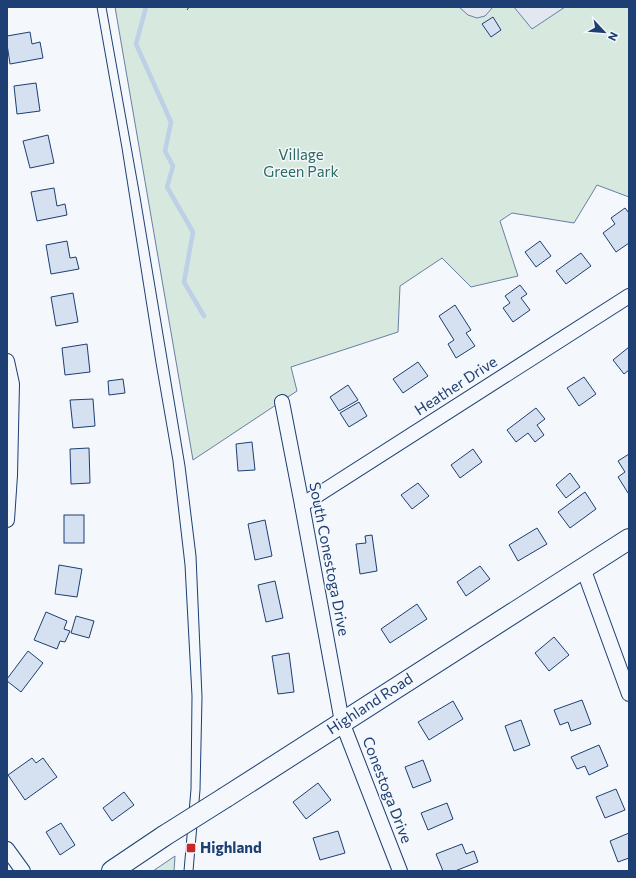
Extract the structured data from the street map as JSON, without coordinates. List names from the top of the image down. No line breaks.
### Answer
{"streets":{"street":["Heather Drive","South Conestoga Drive","Highland Road","Conestoga Drive"]},"crossings":[["Heather Drive","South Conestoga Drive"],["South Conestoga Drive","Highland Road"],["South Conestoga Drive","Conestoga Drive"],["Highland Road","Conestoga Drive"]],"parks":["Village Green Park"],"places":{"transit":["Highland"]},"north":"bottom right"}
